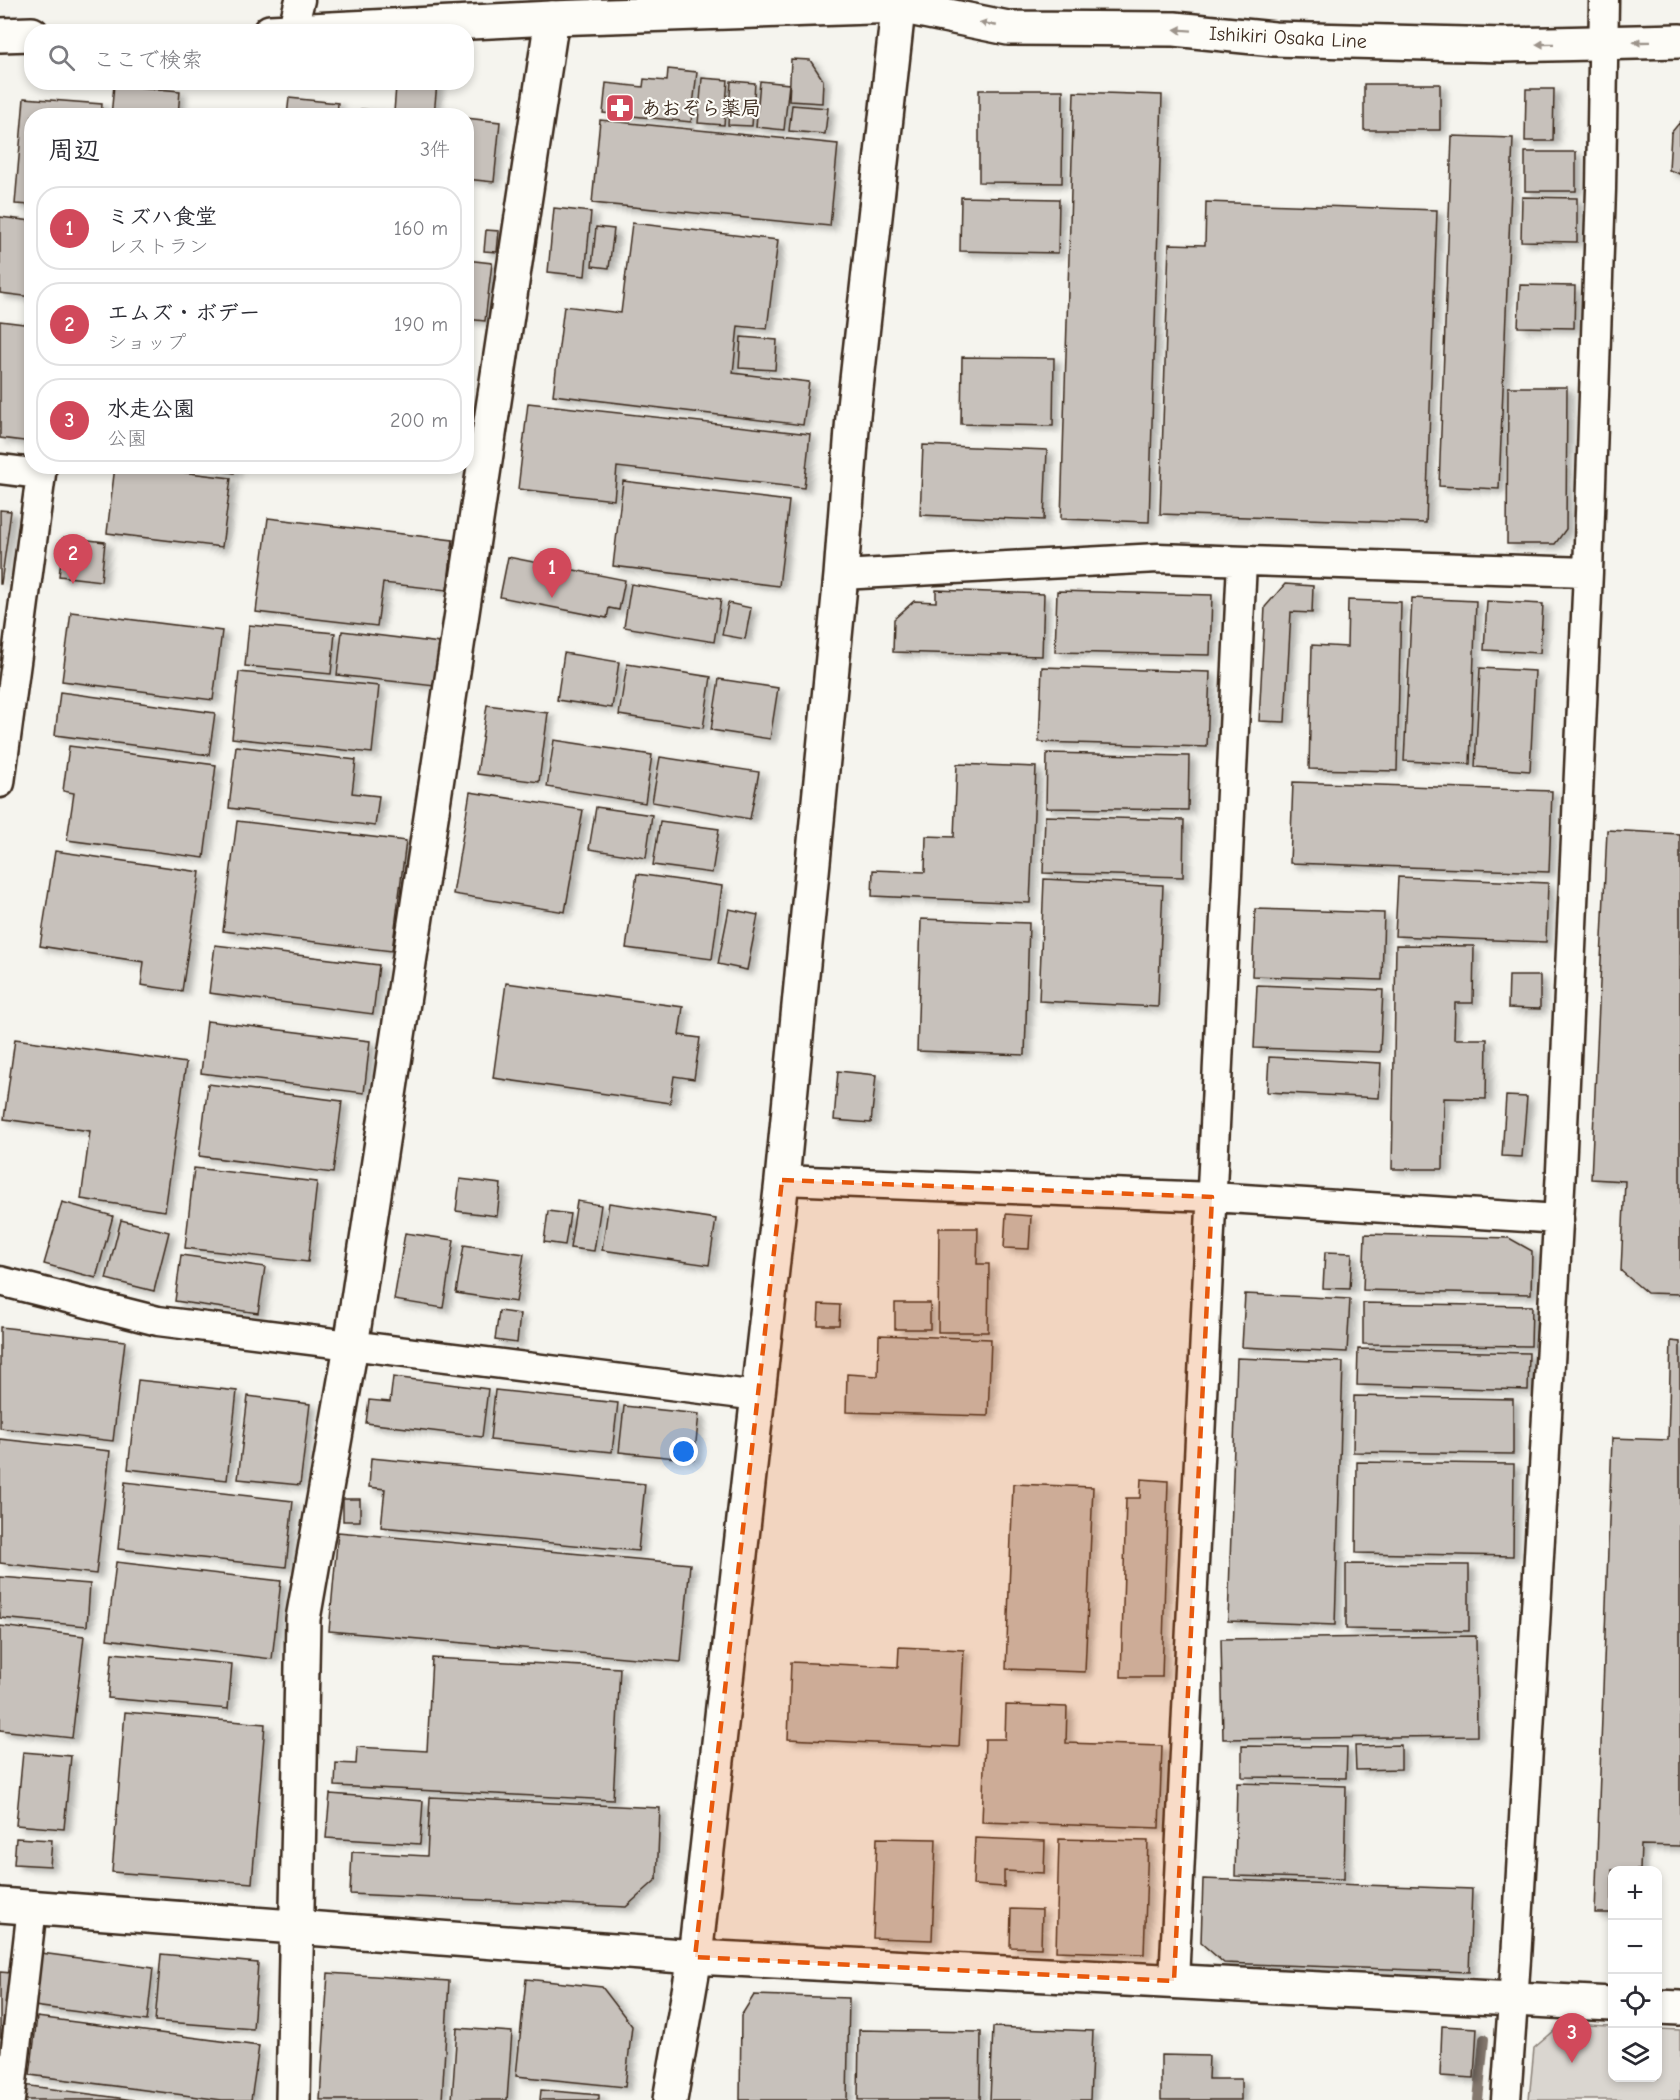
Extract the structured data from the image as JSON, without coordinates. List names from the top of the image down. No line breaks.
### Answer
{"streets":{"street":["Ishikiri Osaka Line"]},"one_way":["Ishikiri Osaka Line"],"places":{"pharmacy":["あおぞら薬局"]},"page":{"search":"ここで検索","heading":["周辺","3件"],"list":[{"mark":"1","name":"ミズハ食堂","note":"レストラン","value":"160 m"},{"mark":"2","name":"エムズ・ボデー","note":"ショップ","value":"190 m"},{"mark":"3","name":"水走公園","note":"公園","value":"200 m"}],"pins":["2","1","3"],"map_buttons":["+","−"]}}
